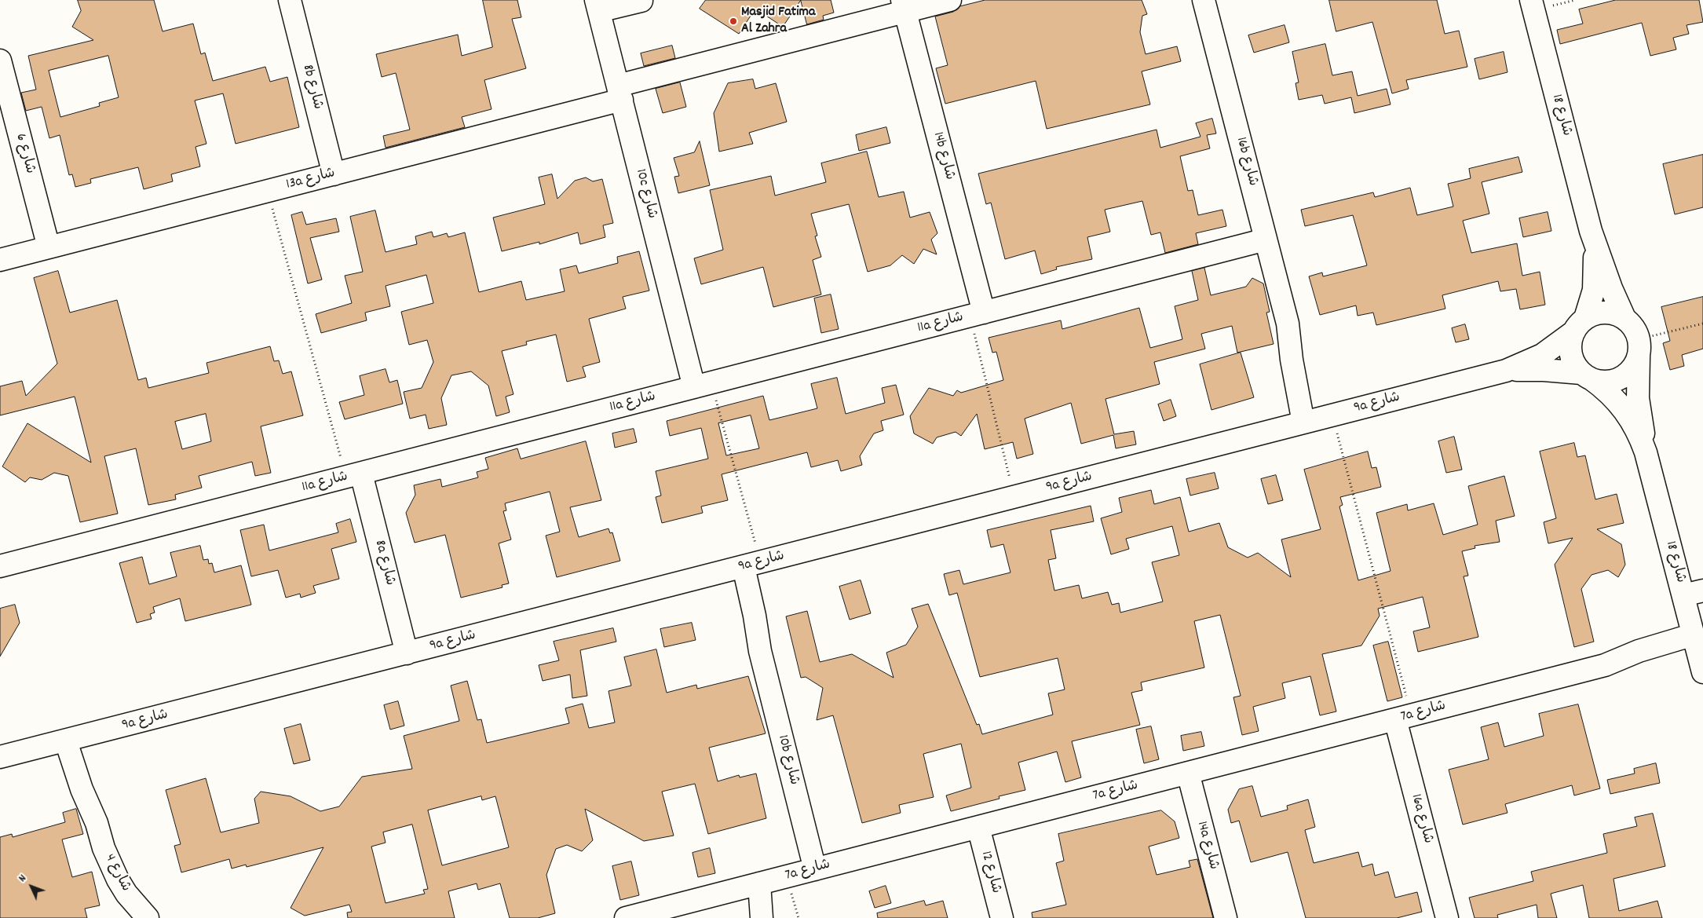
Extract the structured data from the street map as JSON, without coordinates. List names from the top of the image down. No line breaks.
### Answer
{"streets":{"street":["8b شارع","شارع 18","شارع 6","14b شارع","16b شارع","13a شارع","10c شارع","11a شارع","9a شارع","8a شارع","7a شارع","10b شارع","16a شارع","14a شارع","شارع 12","شارع 4"]},"crossings":[["8b شارع","13a شارع"],["شارع 18","9a شارع"],["شارع 18","7a شارع"],["شارع 6","13a شارع"],["14b شارع","13a شارع"],["14b شارع","11a شارع"],["16b شارع","11a شارع"],["16b شارع","9a شارع"],["13a شارع","10c شارع"],["10c شارع","11a شارع"],["11a شارع","8a شارع"],["9a شارع","8a شارع"],["9a شارع","10b شارع"],["9a شارع","شارع 4"],["7a شارع","10b شارع"],["7a شارع","16a شارع"],["7a شارع","14a شارع"],["7a شارع","شارع 12"]],"places":["Masjid Fatima Al Zahra"],"north":"top left"}
